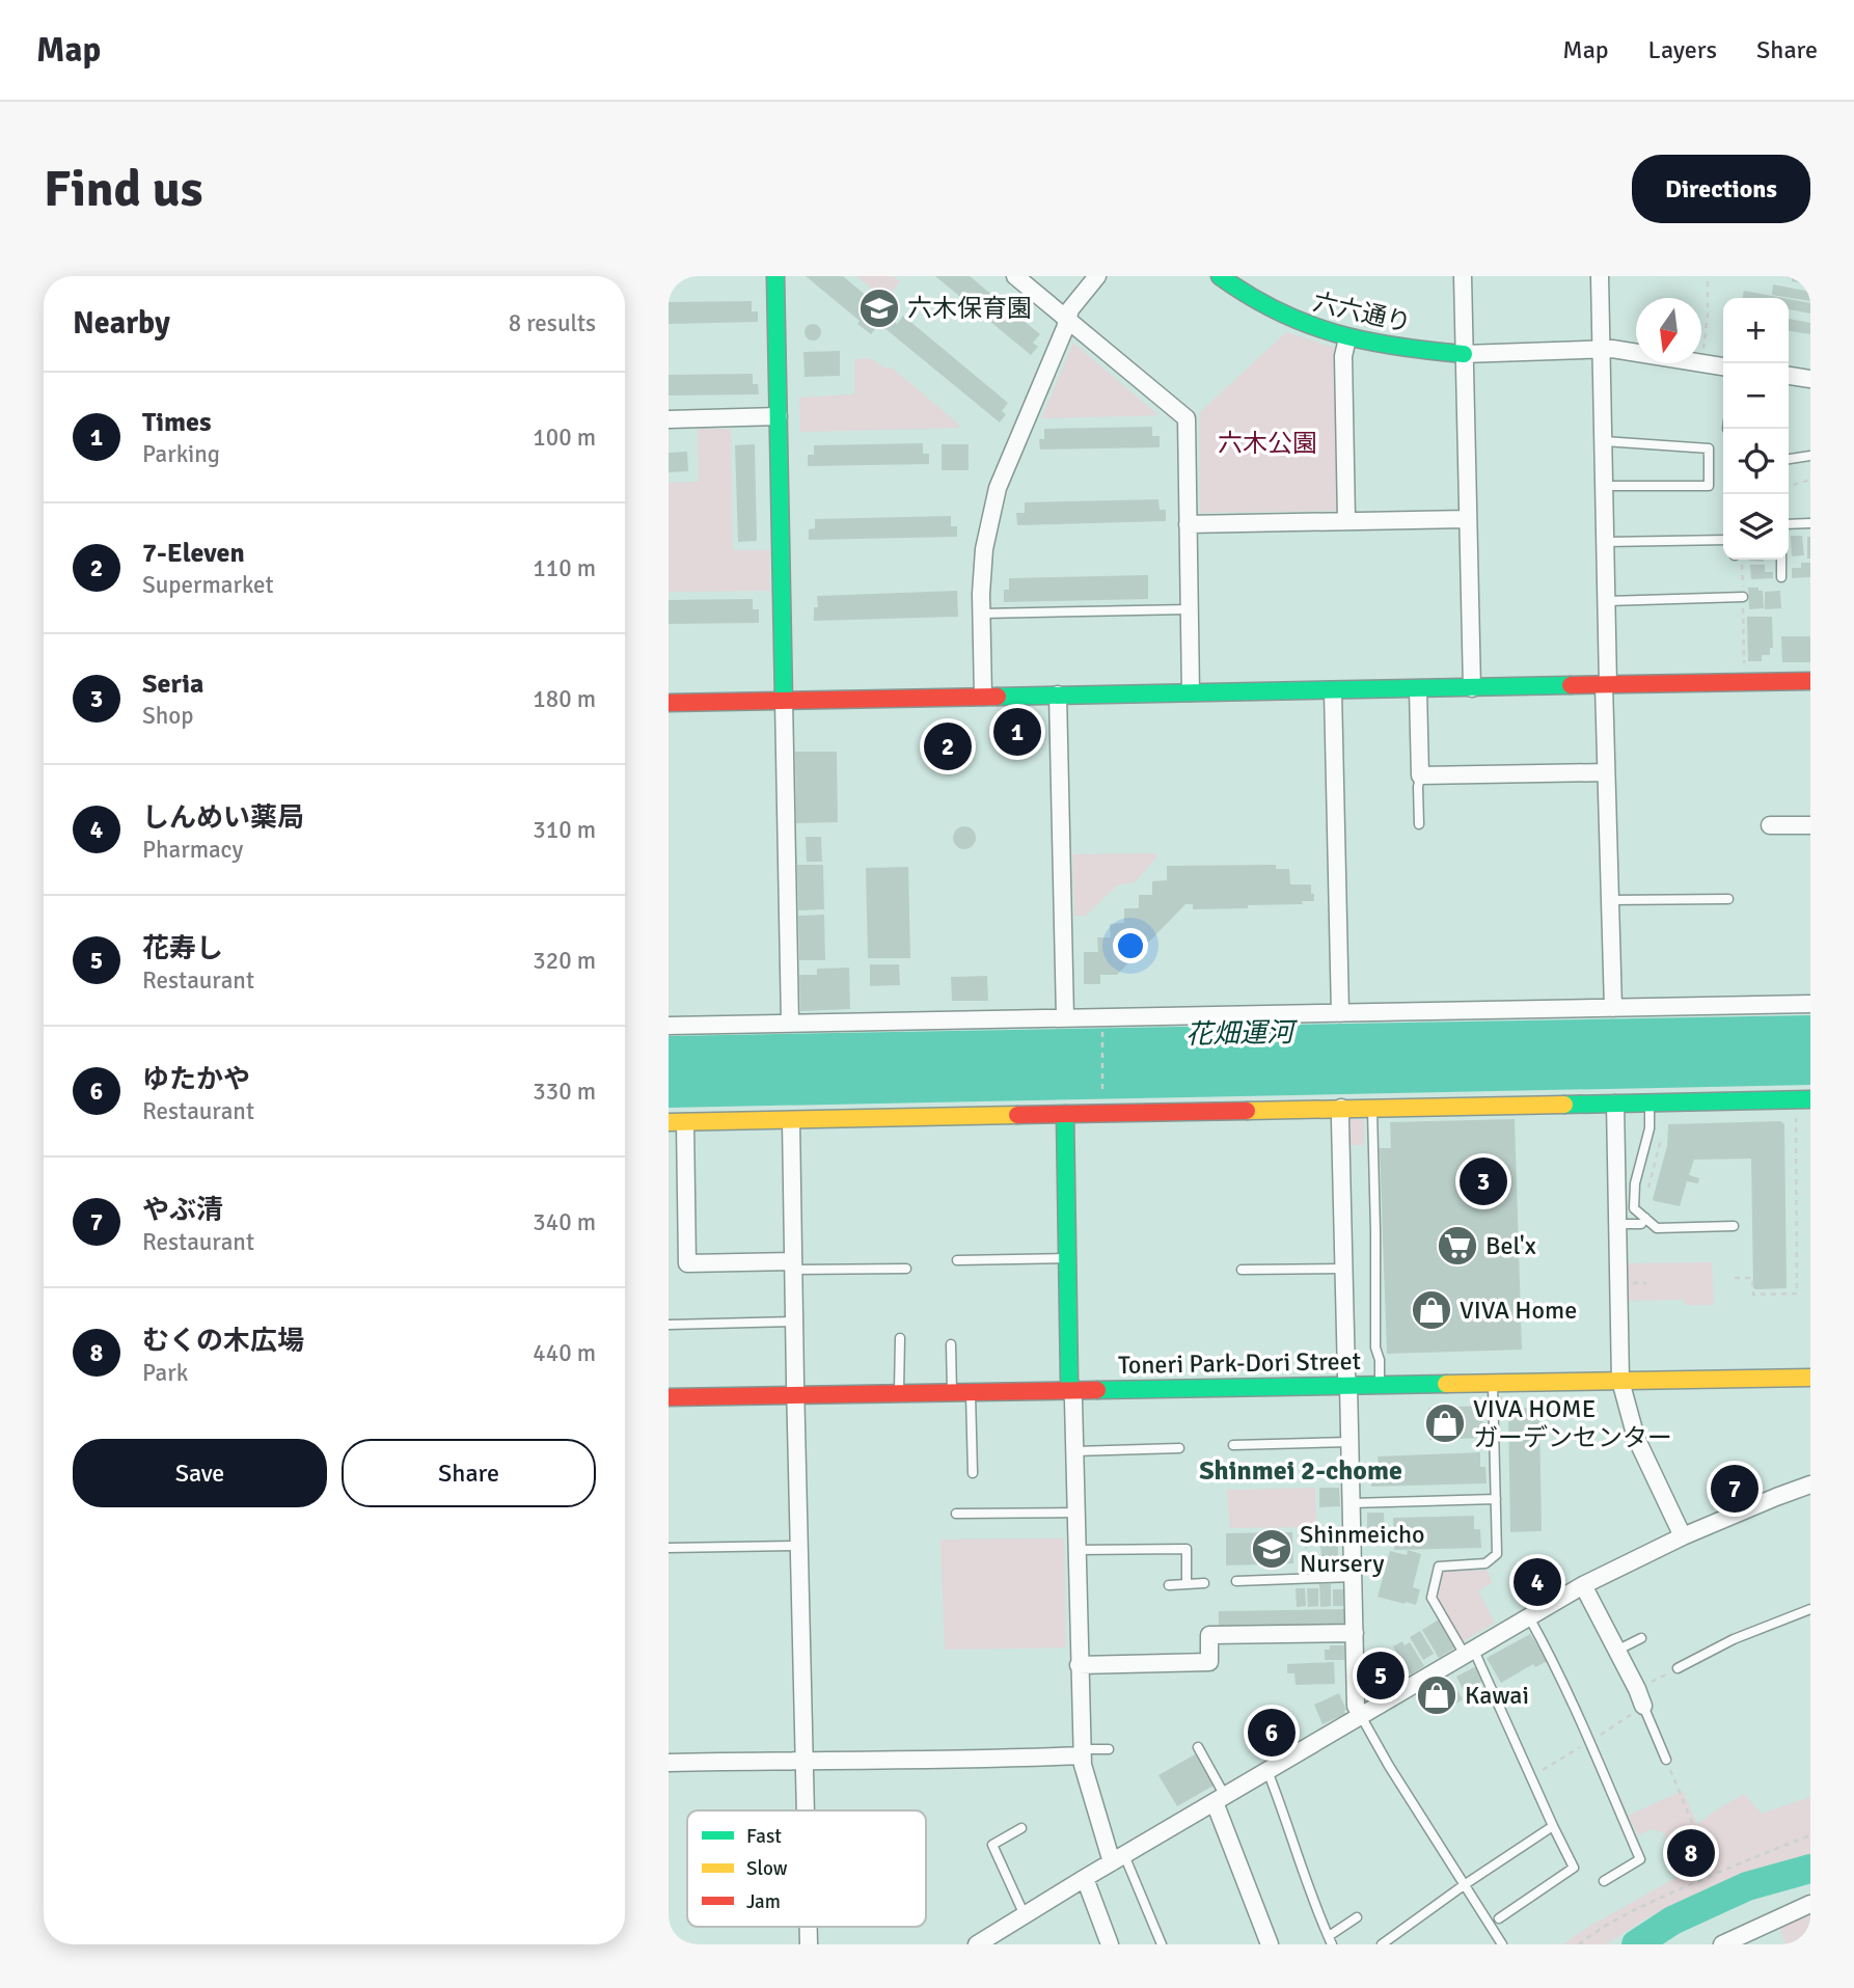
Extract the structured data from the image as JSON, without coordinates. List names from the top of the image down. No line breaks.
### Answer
{"streets":{"street":["六六通り","Toneri Park-Dori Street"]},"districts":["Shinmei 2-chome"],"water":["花畑運河"],"parks":["六木公園"],"places":{"school or university":["六木保育園","Shinmeicho Nursery"],"supermarket":["Bel'x"],"shop":["VIVA Home","VIVA HOME ガーデンセンター","Kawai"]},"legend":["Fast","Slow","Jam"],"north":"bottom","page":{"header":"Map","nav":["Map","Layers","Share"],"buttons":["Directions",["Save","Share"]],"title":"Find us","heading":["Nearby","8 results"],"map_buttons":["+","−"],"list":[{"mark":"1","name":"Times","note":"Parking","value":"100 m"},{"mark":"2","name":"7-Eleven","note":"Supermarket","value":"110 m"},{"mark":"3","name":"Seria","note":"Shop","value":"180 m"},{"mark":"4","name":"しんめい薬局","note":"Pharmacy","value":"310 m"},{"mark":"5","name":"花寿し","note":"Restaurant","value":"320 m"},{"mark":"6","name":"ゆたかや","note":"Restaurant","value":"330 m"},{"mark":"7","name":"やぶ清","note":"Restaurant","value":"340 m"},{"mark":"8","name":"むくの木広場","note":"Park","value":"440 m"}],"pins":["1","2","3","7","4","5","6","8"]}}
